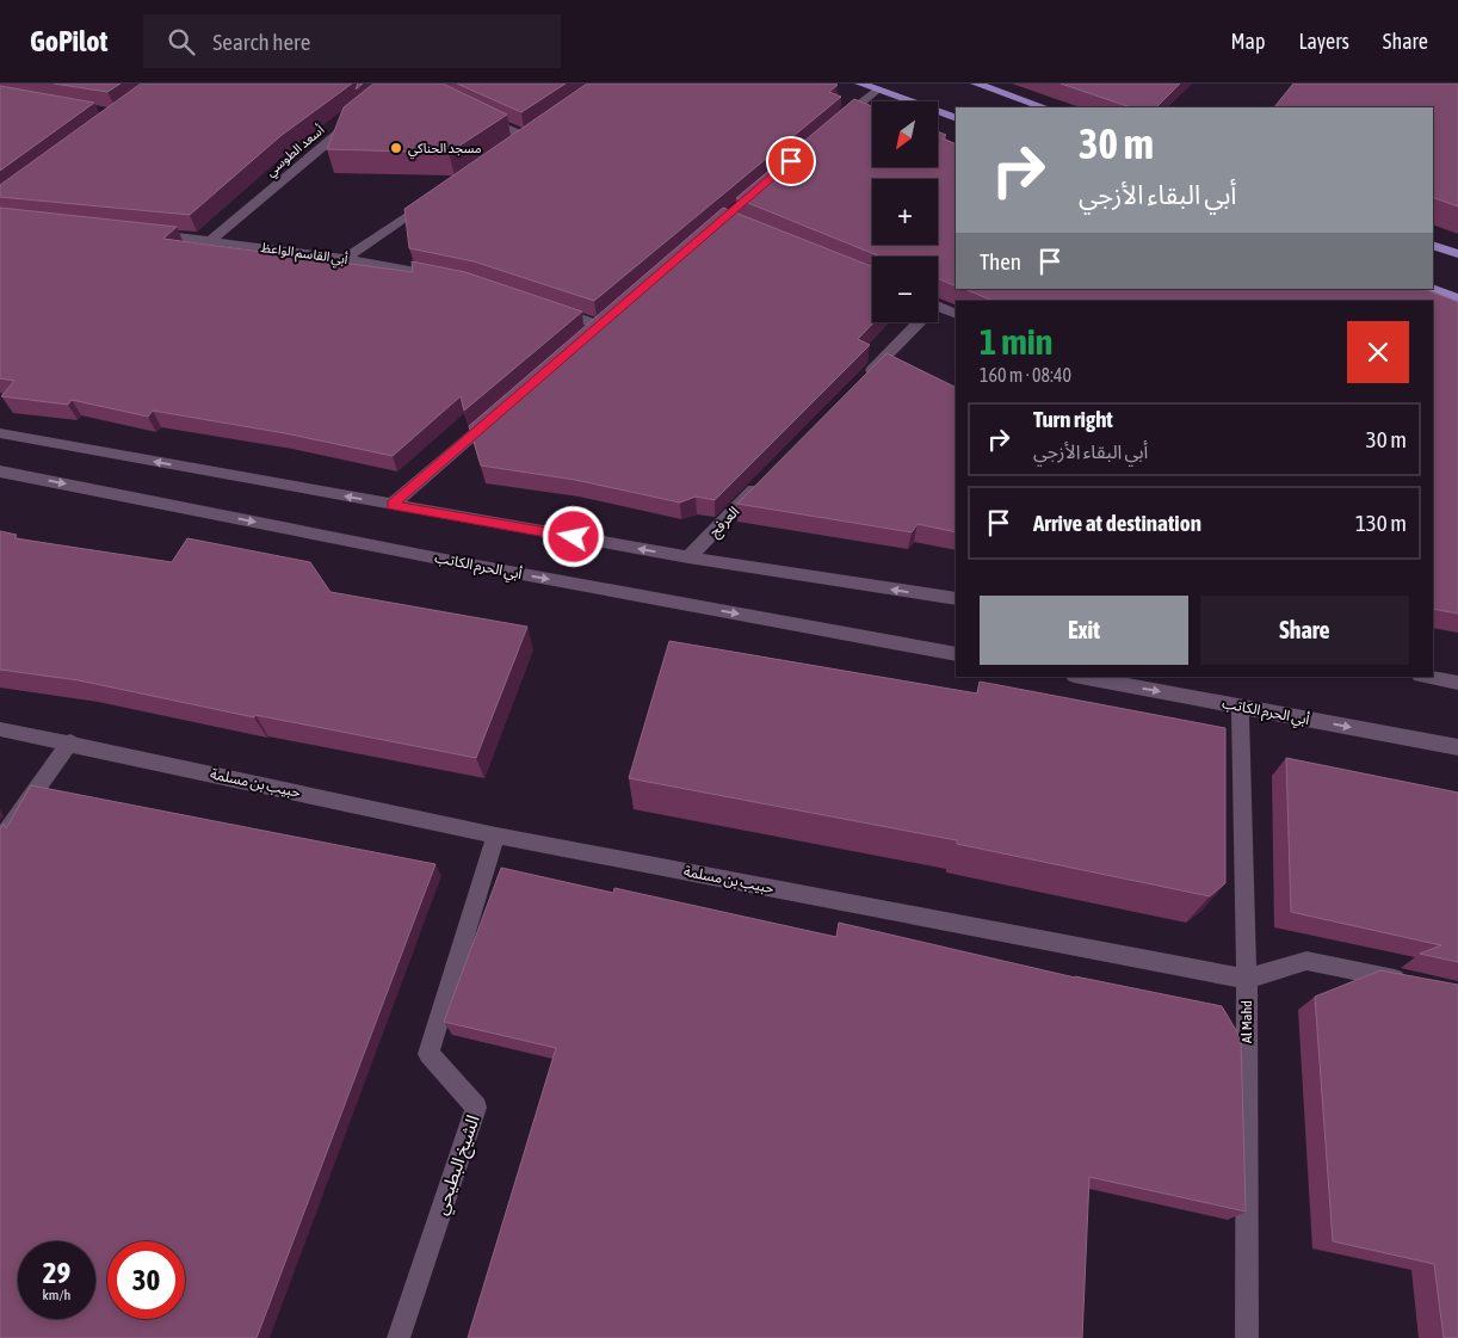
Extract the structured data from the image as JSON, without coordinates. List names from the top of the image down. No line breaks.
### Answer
{"streets":{"street":["أسعد الطوسي","أبي القاسم الواعظ","العرفج","أبي الحرم الكاتب","حبيب بن مسلمة","Al Mahd","الشيخ البطيحي"]},"crossings":[["أسعد الطوسي","أبي القاسم الواعظ"],["أبي الحرم الكاتب","Al Mahd"],["حبيب بن مسلمة","Al Mahd"],["حبيب بن مسلمة","الشيخ البطيحي"]],"places":["مسجد الحناكي"],"north":"bottom left","page":{"header":"GoPilot","search":"Search here","nav":["Map","Layers","Share"],"map_buttons":["+","−"],"turn":["30 m","أبي البقاء الأزجي"],"then":"Then","heading":["1 min","160 m · 08:40"],"list":[{"name":"Turn right","note":"أبي البقاء الأزجي","value":"30 m"},{"name":"Arrive at destination","value":"130 m"}],"buttons":["Exit","Share"],"speed":"29 km/h","limit":"30"}}
